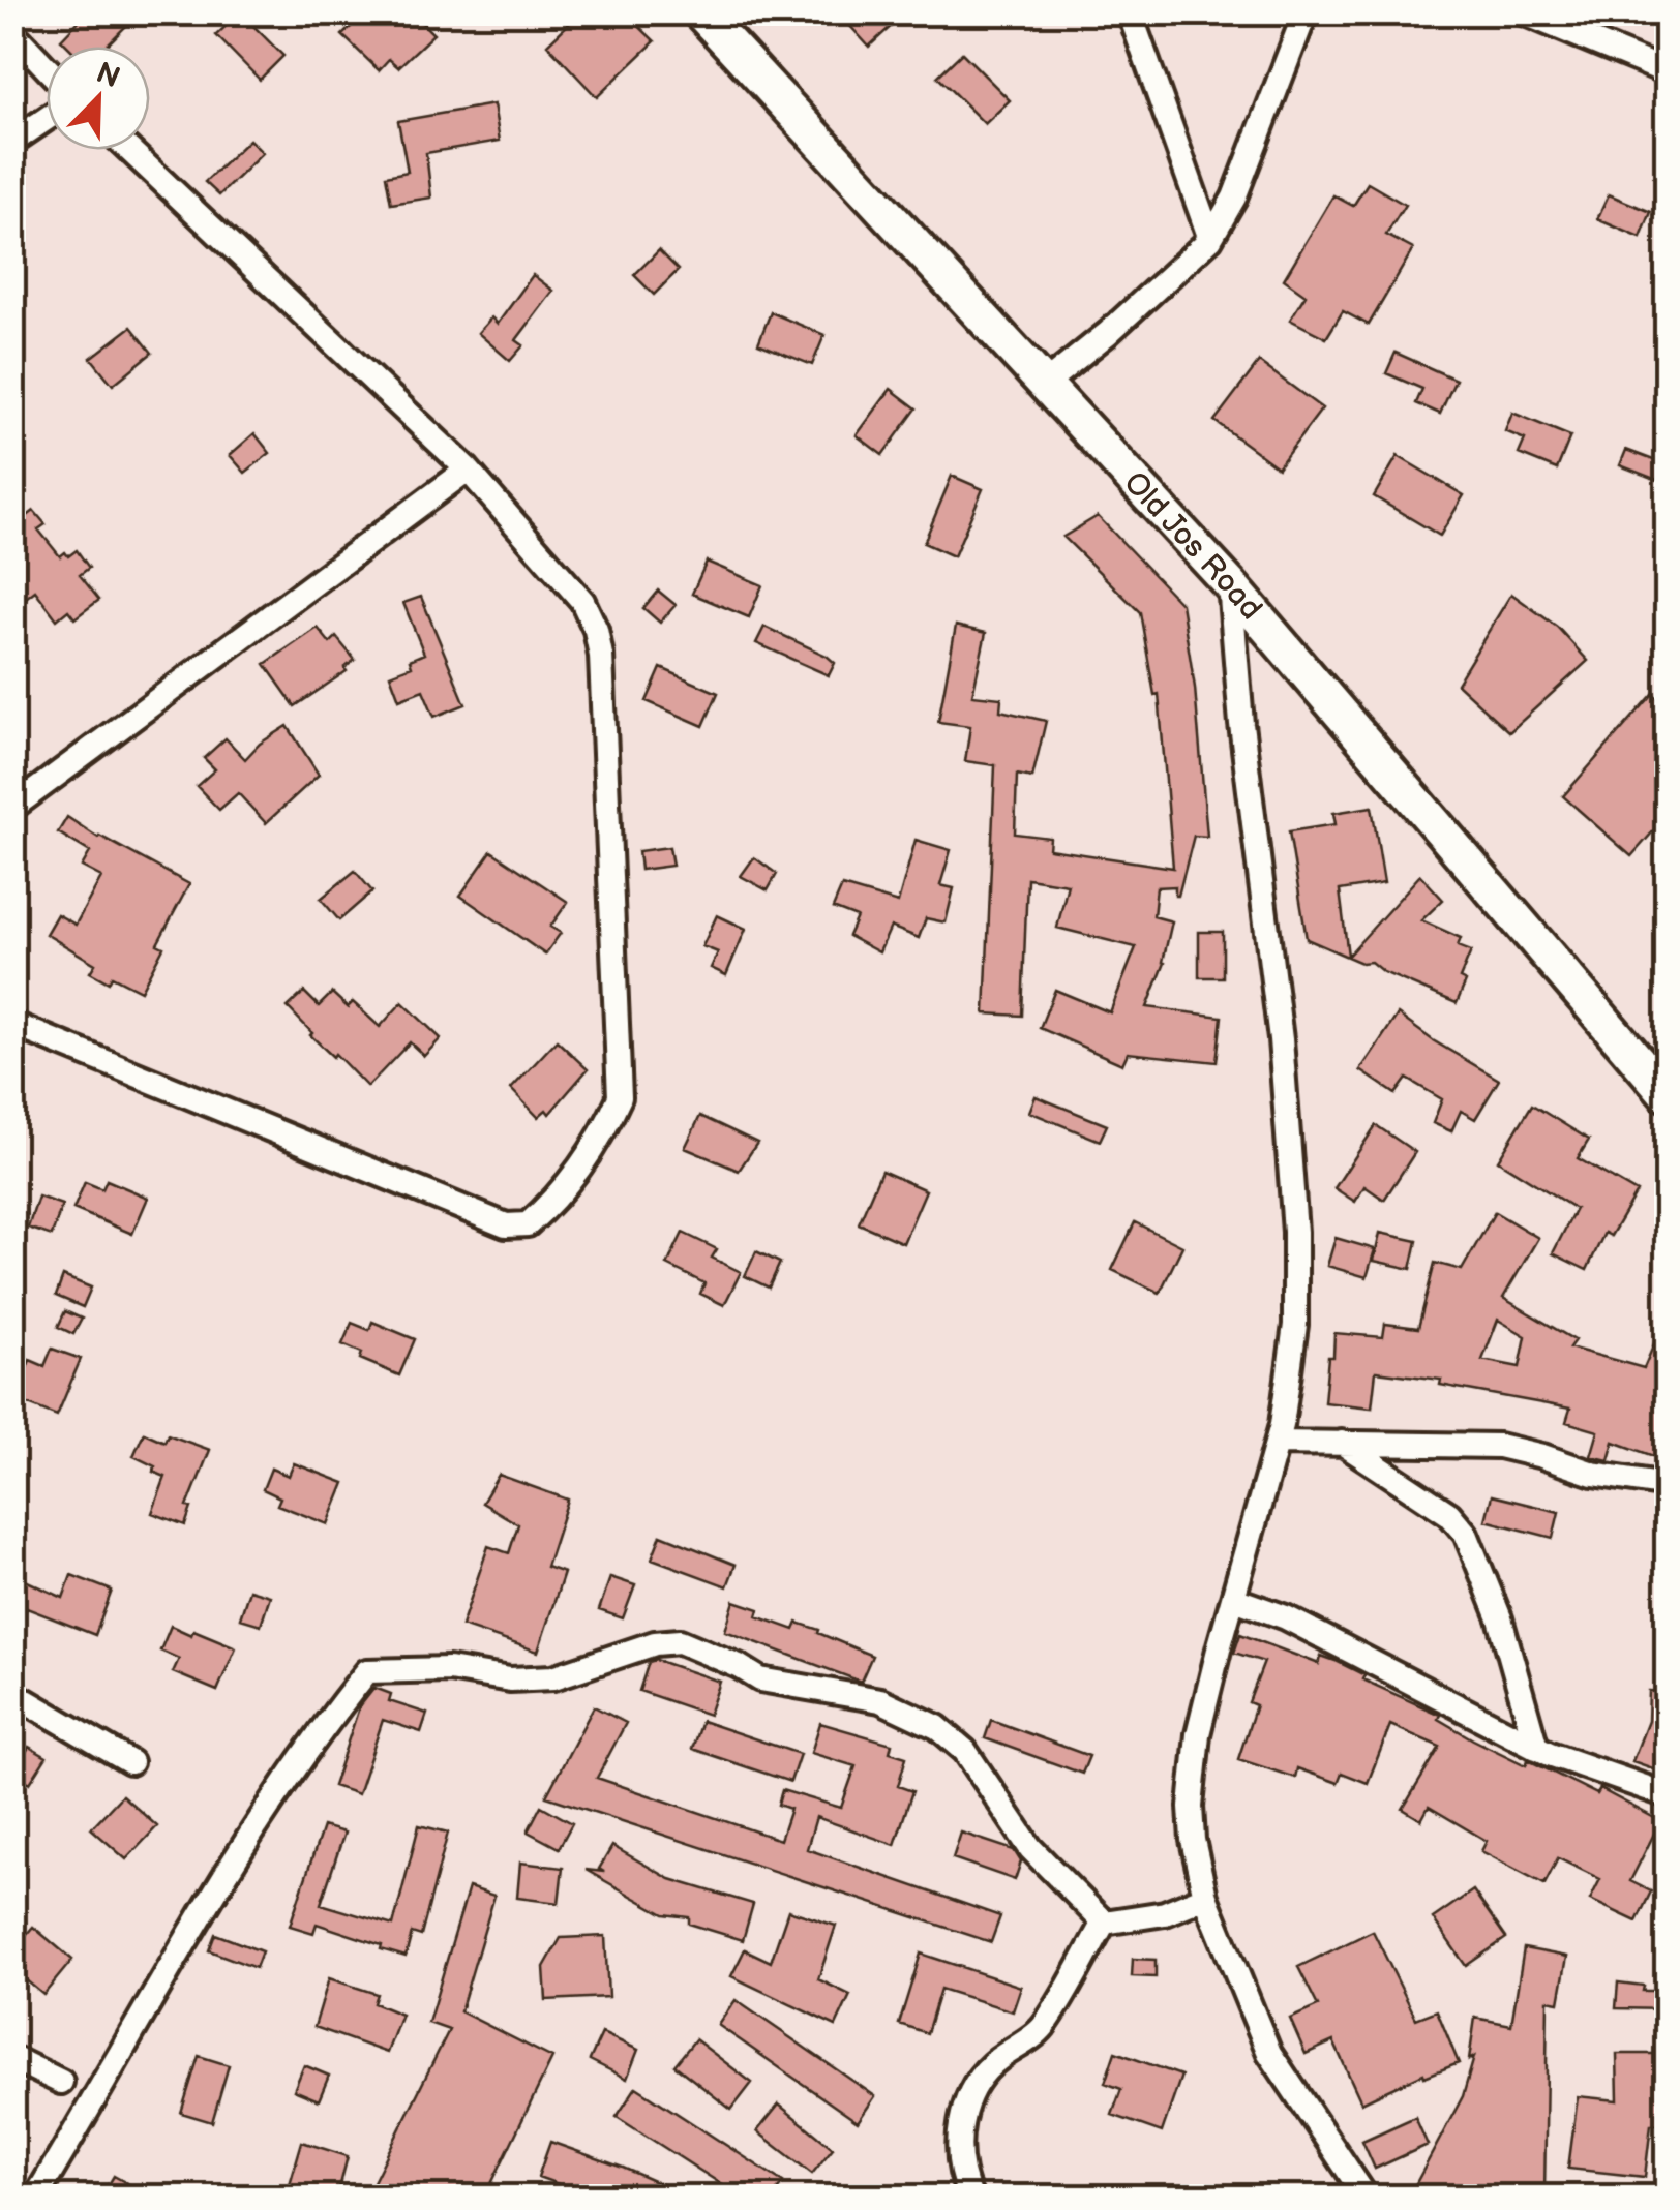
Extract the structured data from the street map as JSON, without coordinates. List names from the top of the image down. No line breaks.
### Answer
{"streets":{"main road":["Old Jos Road"]},"north":"top right"}
